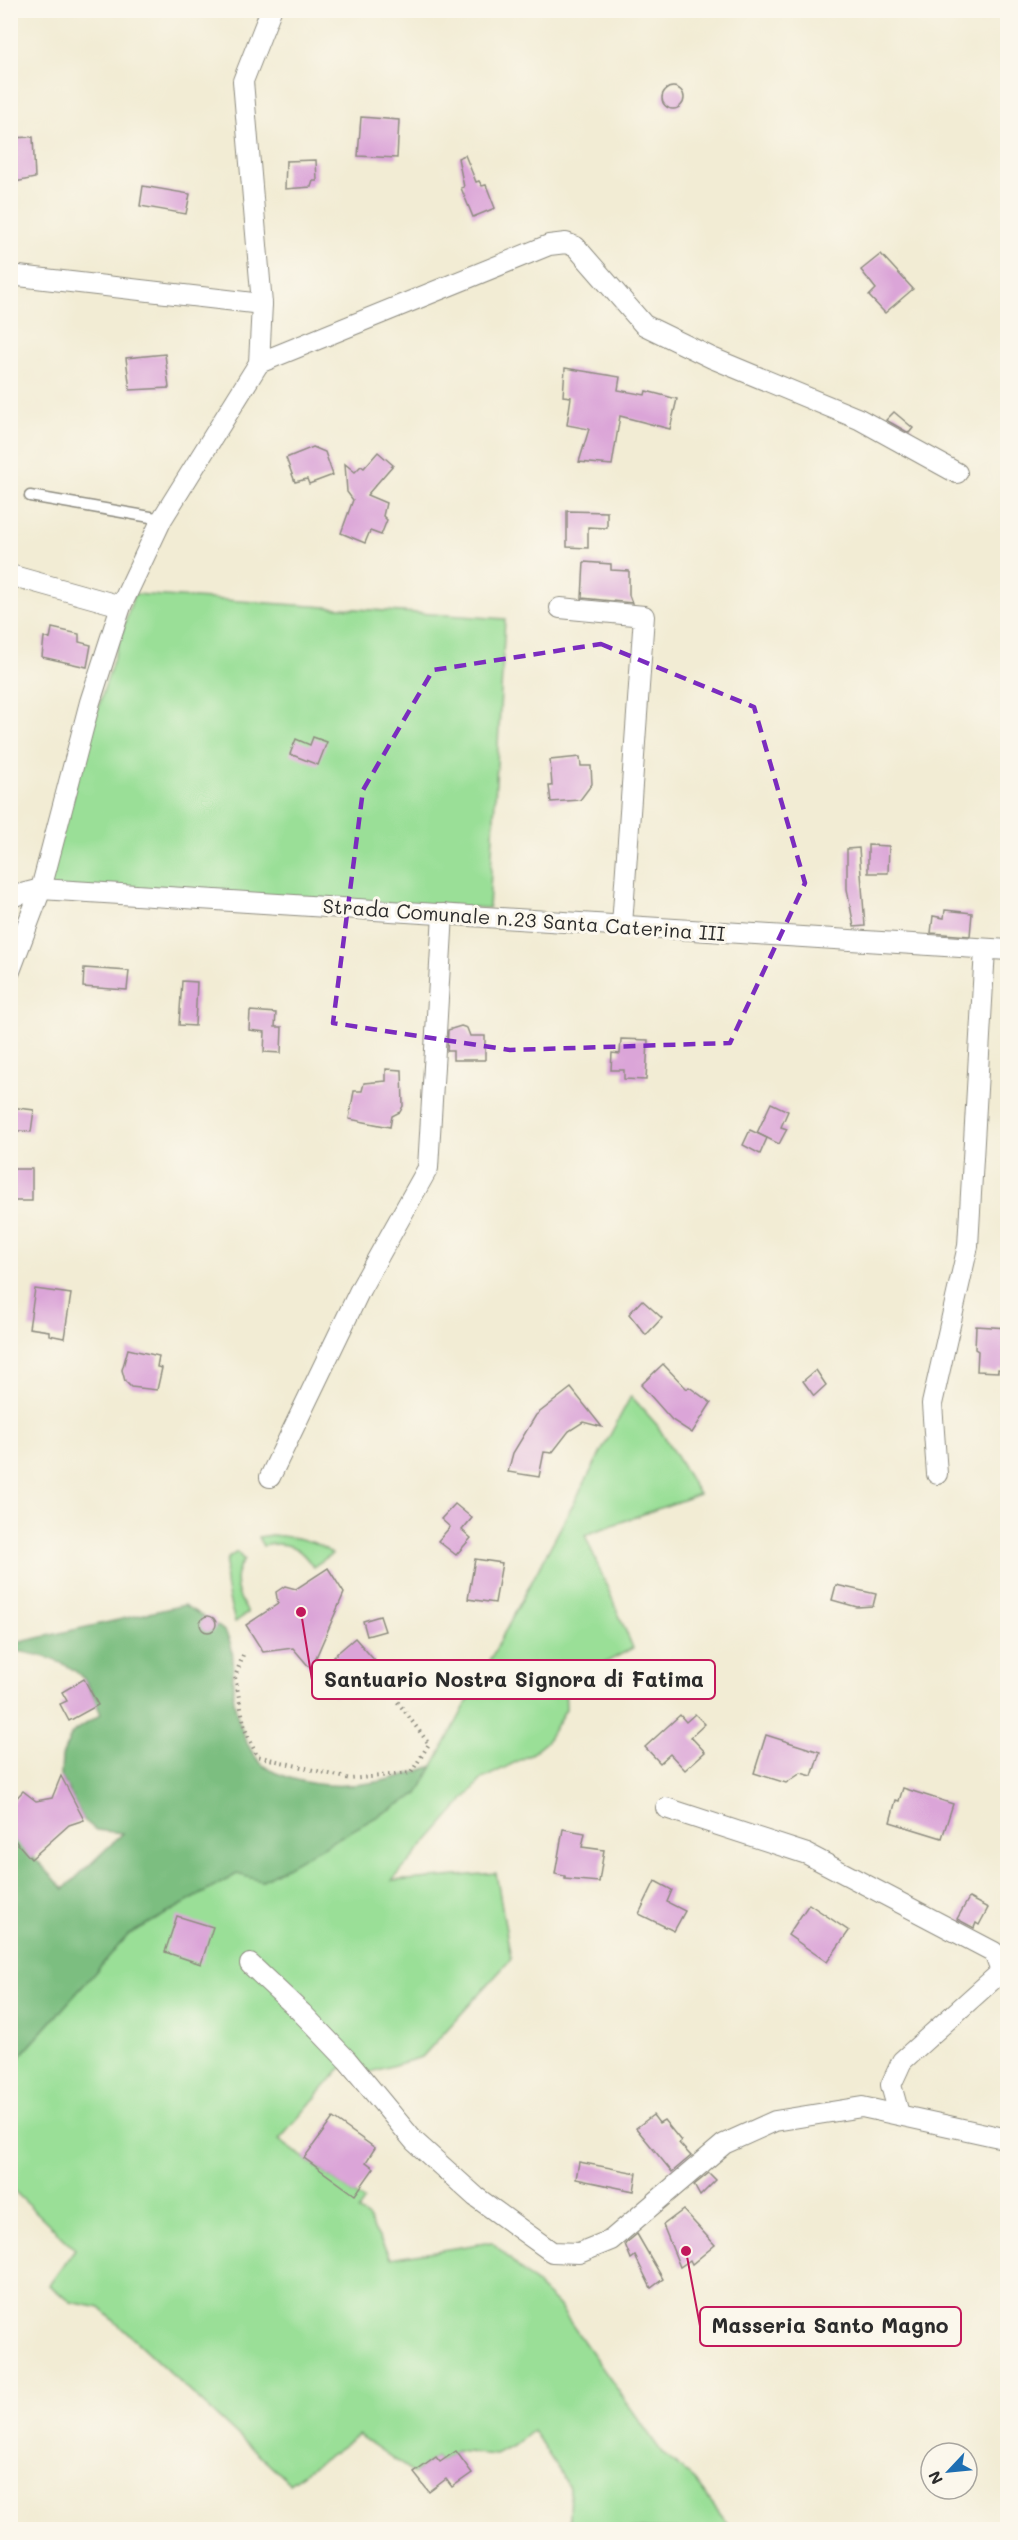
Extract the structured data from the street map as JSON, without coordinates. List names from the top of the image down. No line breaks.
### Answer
{"streets":{"street":["Strada Comunale n.23 Santa Caterina III"]},"places":["Santuario Nostra Signora di Fatima","Masseria Santo Magno"],"north":"bottom left"}
